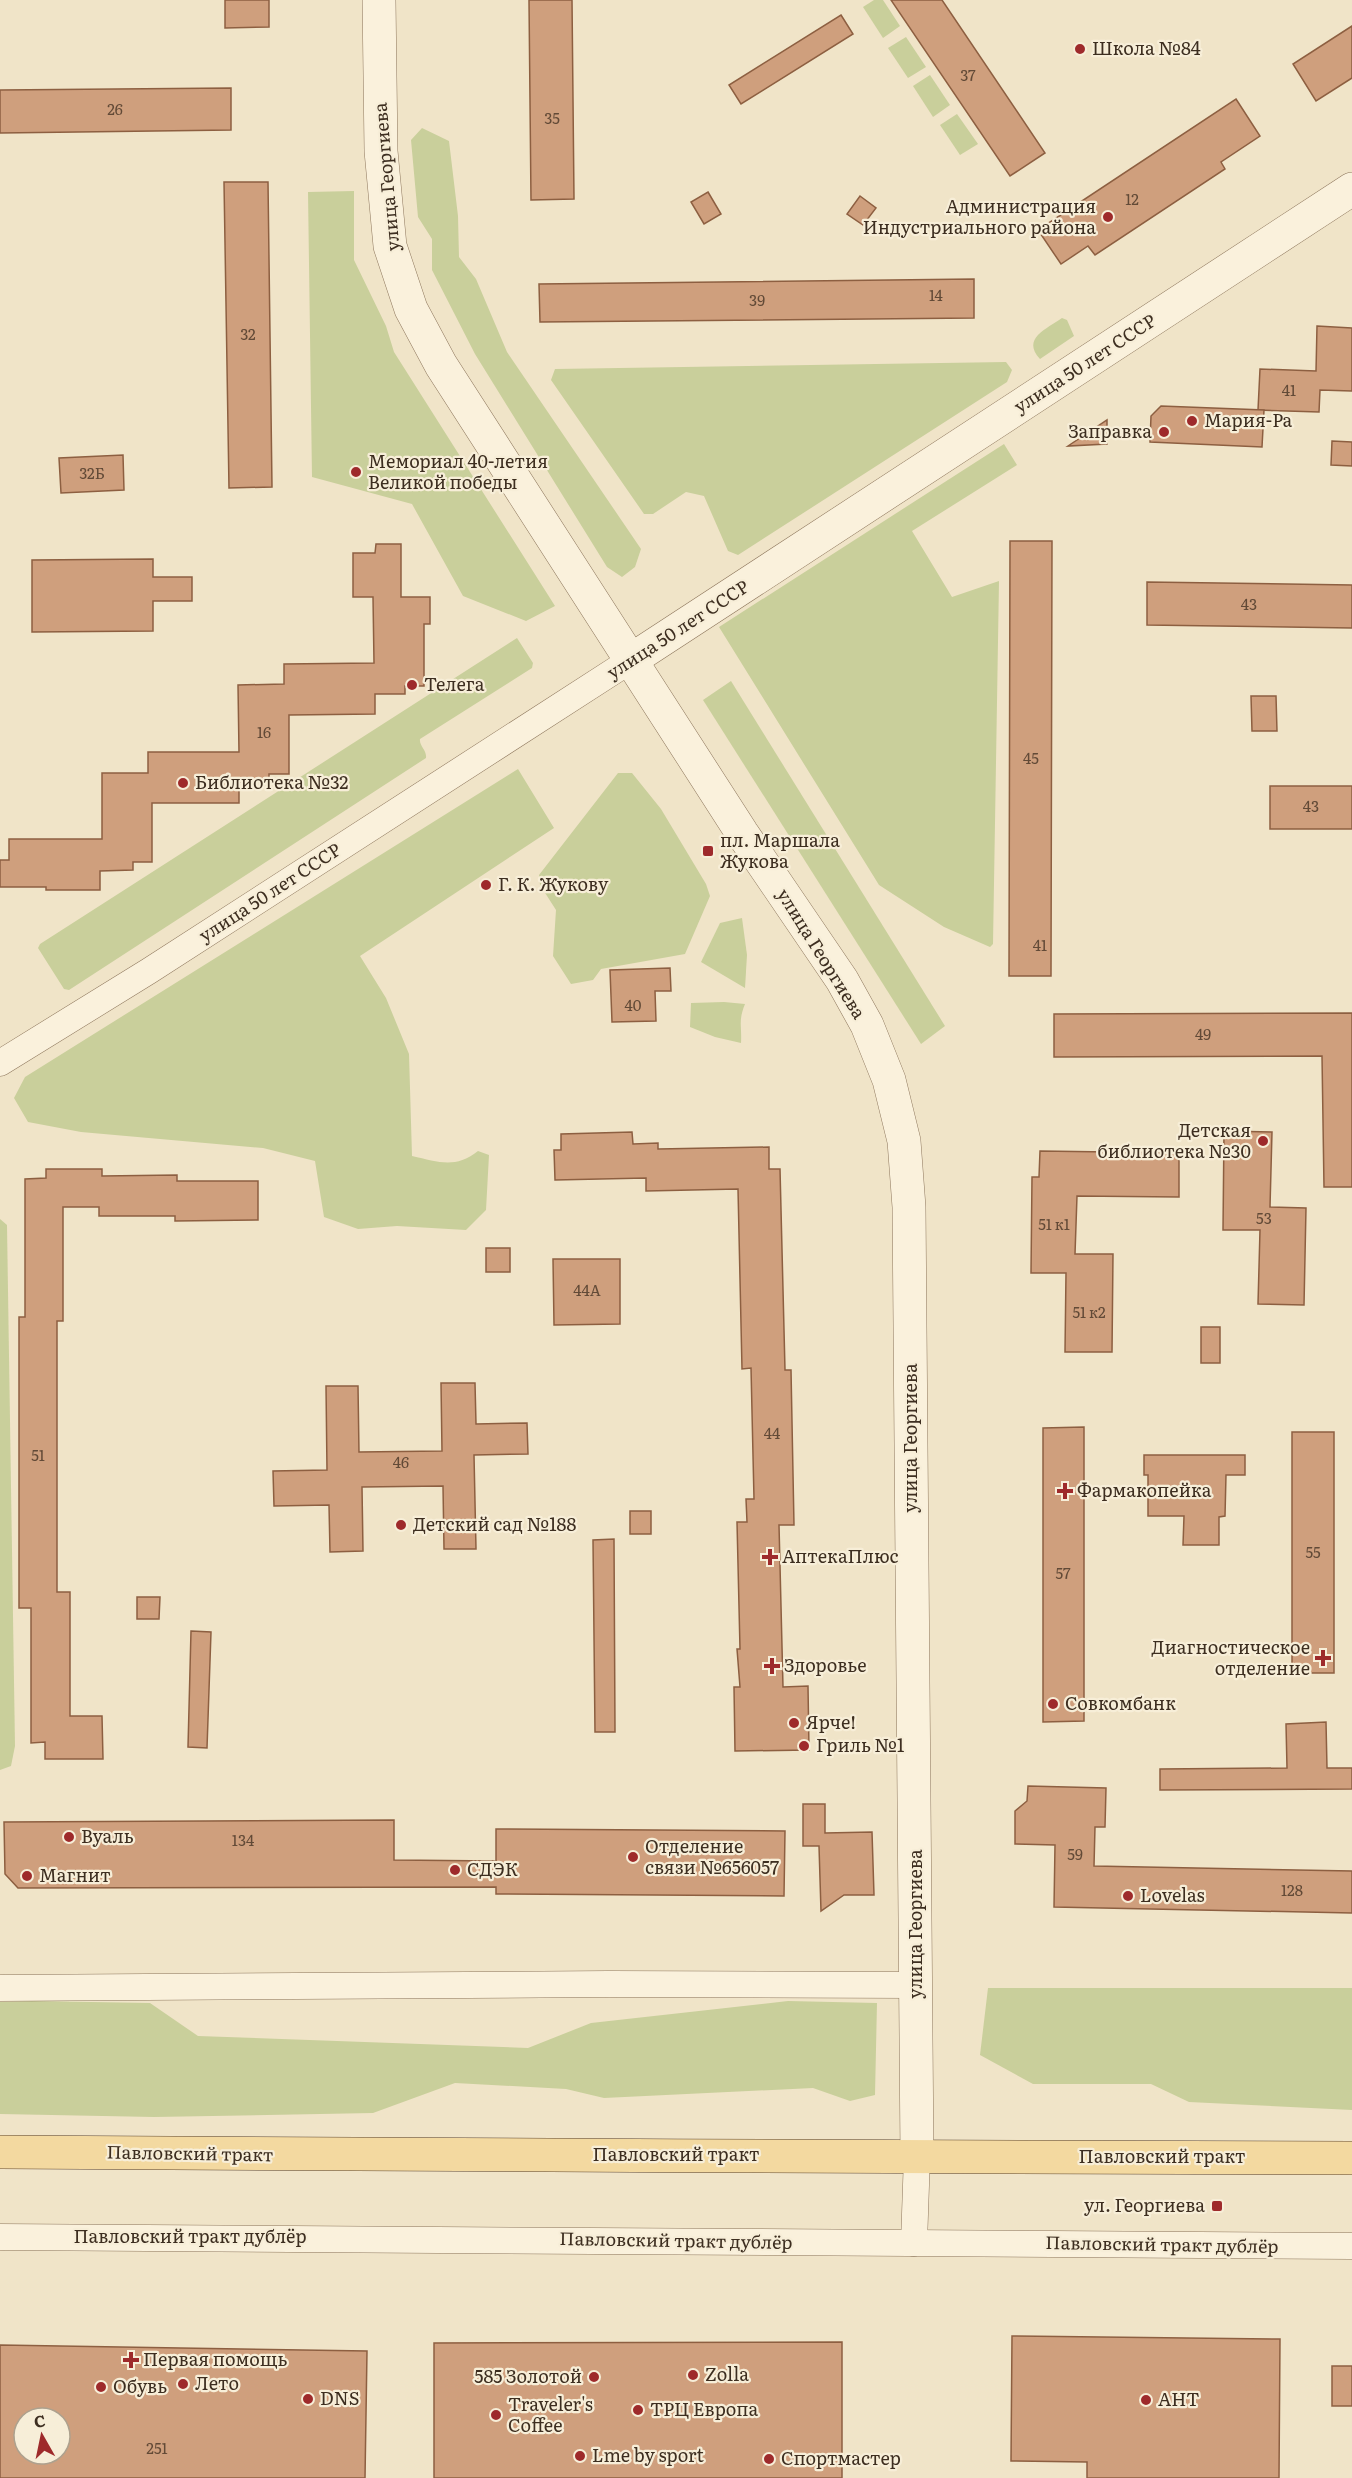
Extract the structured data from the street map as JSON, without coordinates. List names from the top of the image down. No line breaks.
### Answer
{"streets":{"main road":["Павловский тракт"],"street":["улица Георгиева","улица 50 лет СССР","Павловский тракт дублёр"]},"crossings":[["улица Георгиева","улица 50 лет СССР"],["улица Георгиева","Павловский тракт"]],"places":{"other":["Школа №84","Администрация Индустриального района","Мария-Ра","Заправка","Мемориал 40-летия Великой победы","Телега","Библиотека №32","Г. К. Жукову","Детская библиотека №30","Детский сад №188","Совкомбанк","Ярче!","Гриль №1","Вуаль","Отделение связи №656057","СДЭК","Магнит","Lovelas","Zolla","585 Золотой","Лето","Обувь","DNS","АНТ","ТРЦ Европа","Traveler's Coffee","Lme by sport","Спортмастер"],"transit":["пл. Маршала Жукова","ул. Георгиева"],"health":["Фармакопейка","АптекаПлюс","Диагностическое отделение","Здоровье","Первая помощь"]},"house_numbers":["37","26","35","12","14","39","32","41","32Б","43","16","45","43","41","40","49","53","51 к1","44А","51 к2","44","51","46","55","57","134","59","128","251"],"north":"top"}
